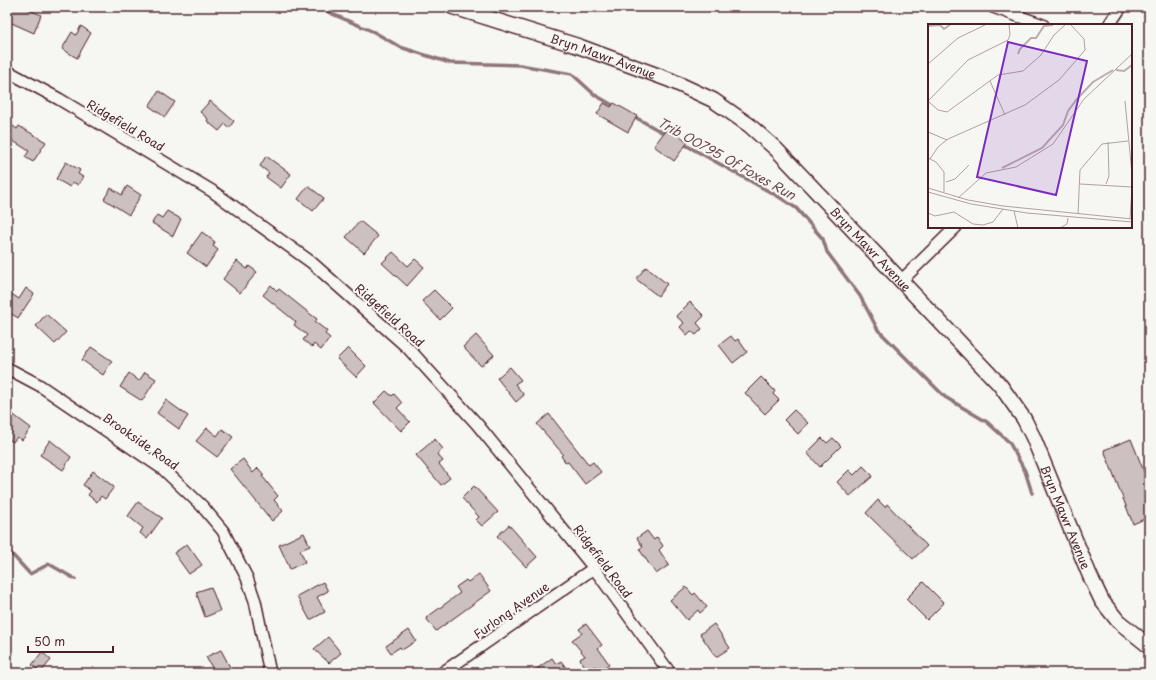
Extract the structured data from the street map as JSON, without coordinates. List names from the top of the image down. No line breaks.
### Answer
{"streets":{"main road":["Bryn Mawr Avenue"],"street":["Ridgefield Road","Brookside Road","Furlong Avenue"]},"crossings":[["Ridgefield Road","Furlong Avenue"]],"water":["Trib 00795 Of Foxes Run"],"scale_bar":"50 m"}
